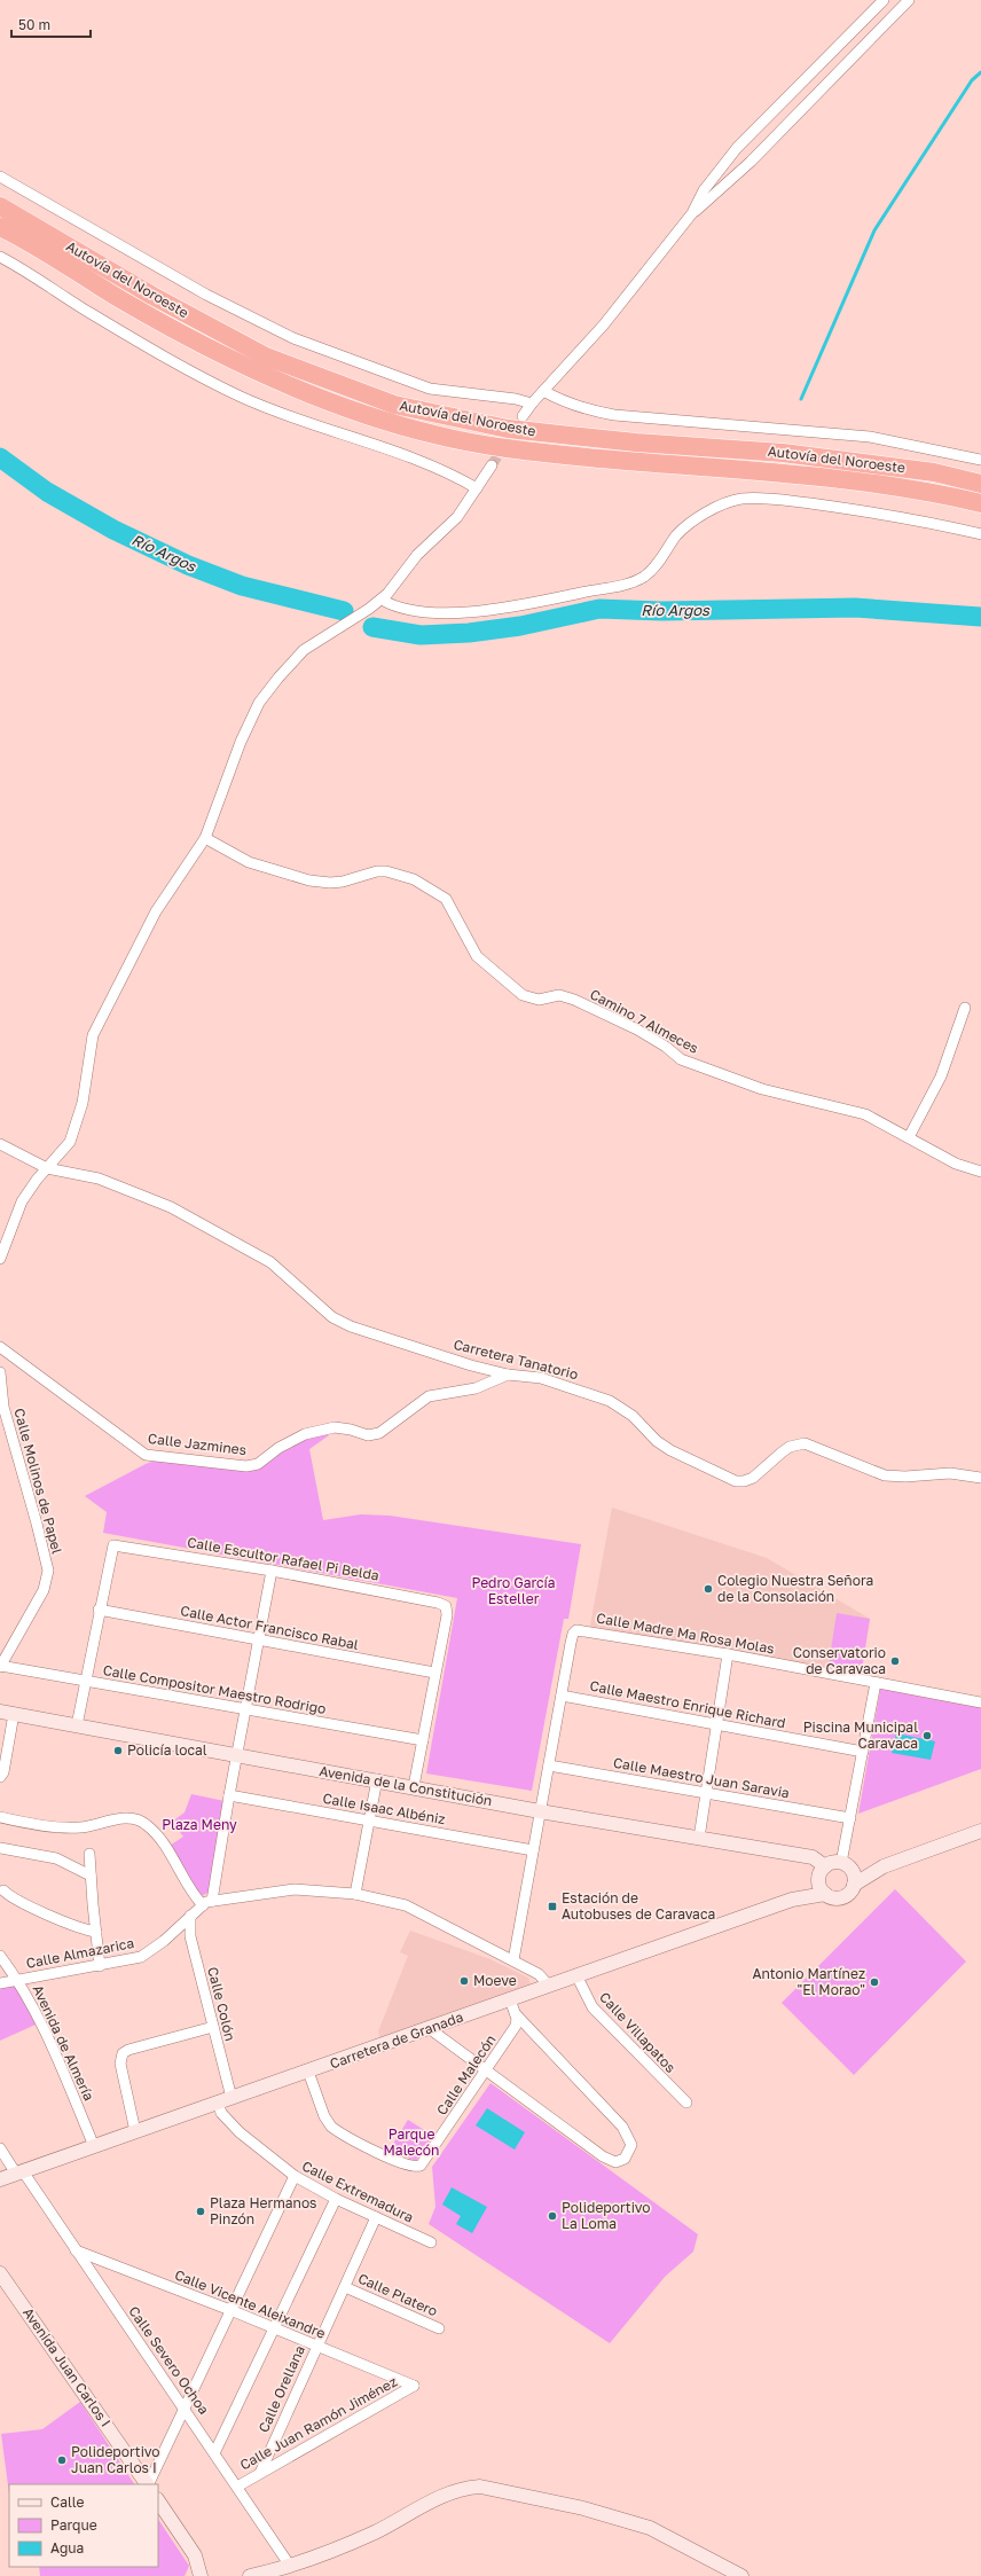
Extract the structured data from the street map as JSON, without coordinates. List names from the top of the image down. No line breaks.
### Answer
{"streets":{"highway":["Autovía del Noroeste"],"street":["Camino 7 Almeces","Carretera Tanatorio","Calle Jazmines","Calle Molinos de Papel","Calle Escultor Rafael Pi Belda","Calle Actor Francisco Rabal","Calle Madre Mª Rosa Molas","Calle Compositor Maestro Rodrigo","Calle Maestro Enrique Richard","Calle Maestro Juan Saravia","Avenida de la Constitución","Calle Isaac Albéniz","Calle Almazarica","Calle Colón","Calle Villapatos","Carretera de Granada","Avenida de Almería","Calle Malecón","Calle Extremadura","Calle Platero","Calle Vicente Aleixandre","Calle Severo Ochoa","Avenida Juan Carlos I","Calle Orellana","Calle Juan Ramón Jiménez"]},"crossings":[["Carretera Tanatorio","Calle Jazmines"],["Calle Molinos de Papel","Calle Compositor Maestro Rodrigo"],["Calle Escultor Rafael Pi Belda","Calle Actor Francisco Rabal"],["Calle Madre Mª Rosa Molas","Calle Maestro Enrique Richard"],["Avenida de la Constitución","Carretera de Granada"],["Calle Almazarica","Calle Colón"],["Calle Almazarica","Avenida de Almería"],["Calle Colón","Carretera de Granada"],["Calle Villapatos","Carretera de Granada"],["Carretera de Granada","Avenida de Almería"],["Carretera de Granada","Calle Malecón"],["Carretera de Granada","Calle Extremadura"],["Carretera de Granada","Calle Severo Ochoa"],["Calle Extremadura","Calle Orellana"],["Calle Platero","Calle Orellana"],["Calle Vicente Aleixandre","Calle Severo Ochoa"],["Calle Vicente Aleixandre","Calle Orellana"],["Calle Vicente Aleixandre","Calle Juan Ramón Jiménez"],["Calle Severo Ochoa","Calle Juan Ramón Jiménez"],["Calle Orellana","Calle Juan Ramón Jiménez"]],"water":["Río Argos"],"parks":["Pedro García Esteller","Plaza Meny","Parque Malecón"],"places":{"other":["Colegio Nuestra Señora de la Consolación","Conservatorio de Caravaca","Piscina Municipal Caravaca","Policía local","Moeve","Antonio Martínez \"El Morao\"","Plaza Hermanos Pinzón","Polideportivo La Loma","Polideportivo Juan Carlos I"],"transit":["Estación de Autobuses de Caravaca"]},"legend":["Calle","Parque","Agua"],"scale_bar":"50 m"}
